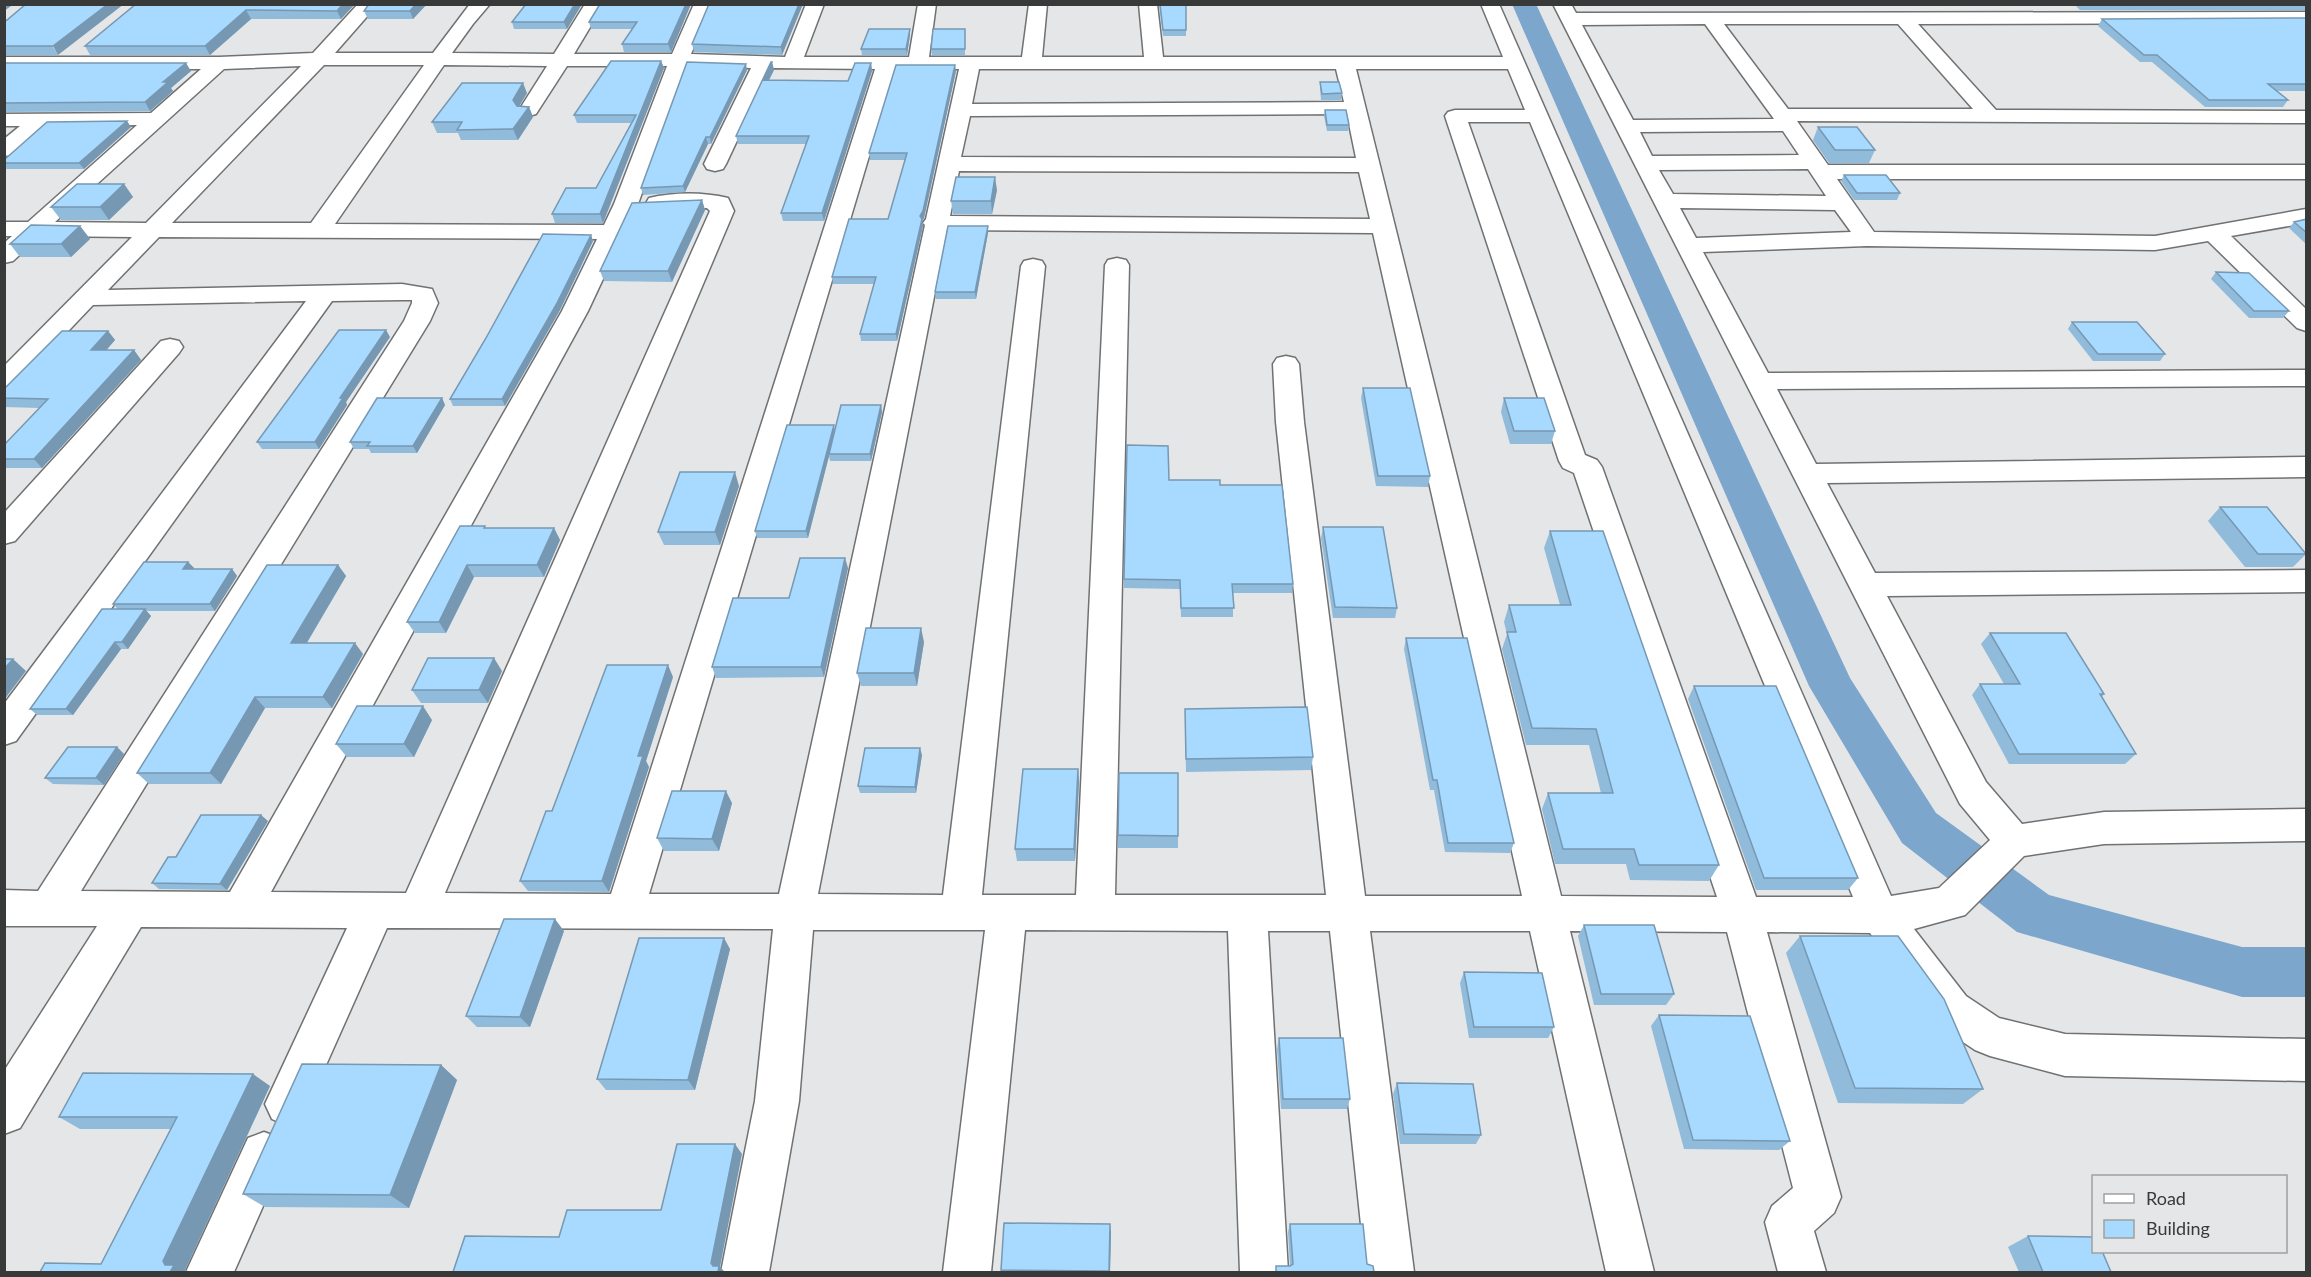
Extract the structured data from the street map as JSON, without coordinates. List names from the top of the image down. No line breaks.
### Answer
{"legend":["Road","Building"]}
